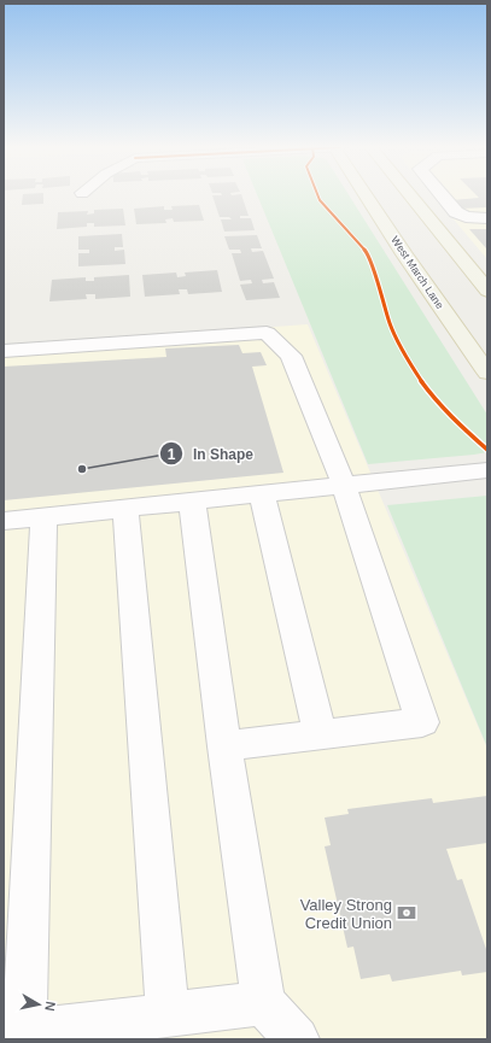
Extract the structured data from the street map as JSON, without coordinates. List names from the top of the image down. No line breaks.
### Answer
{"streets":{"main road":["West March Lane"]},"places":{"other":["In Shape"],"bank":["Valley Strong Credit Union"]},"north":"right"}
